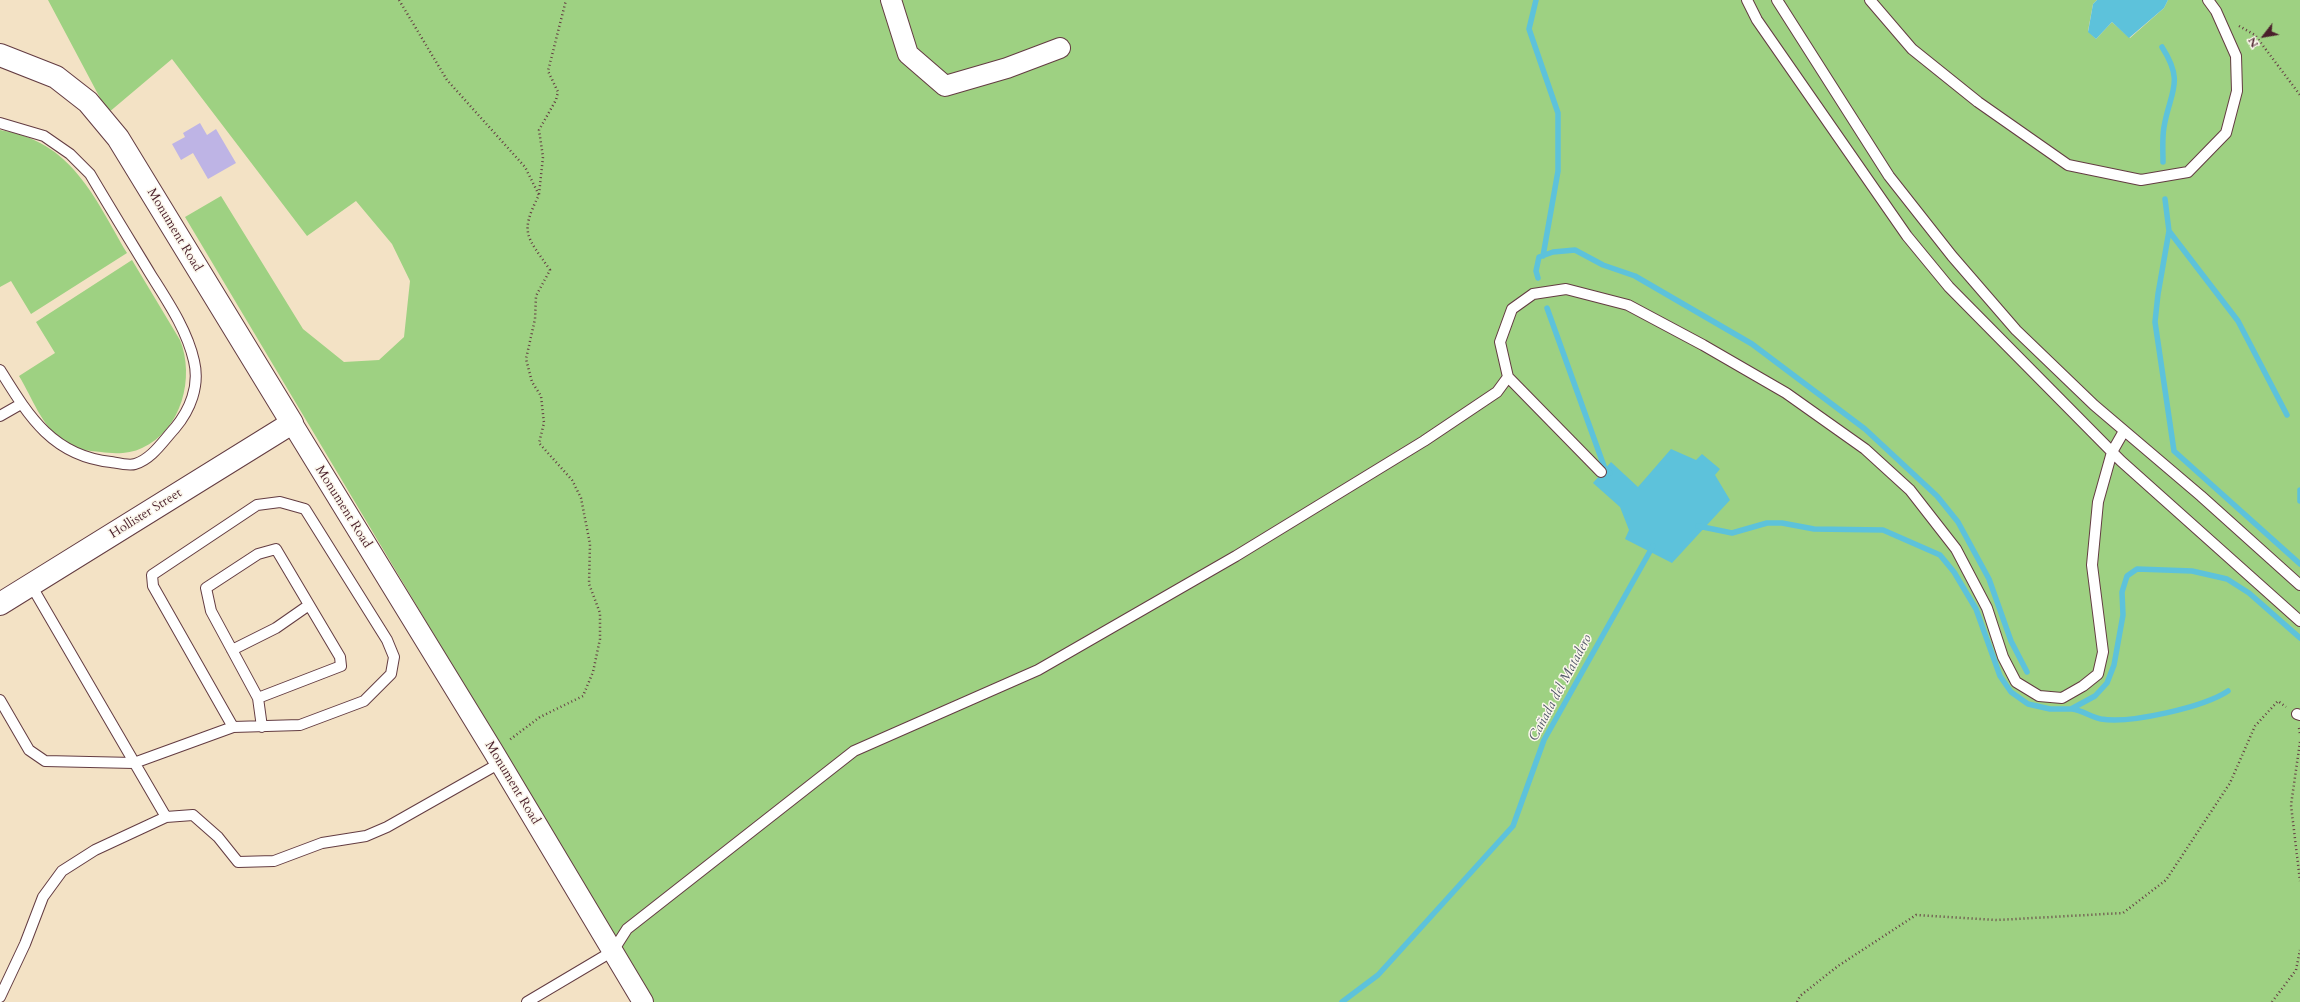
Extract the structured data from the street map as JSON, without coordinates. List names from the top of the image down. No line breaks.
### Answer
{"streets":{"street":["Monument Road","Hollister Street"]},"crossings":[["Monument Road","Hollister Street"]],"water":["Cañada del Matadero"],"north":"bottom left"}
